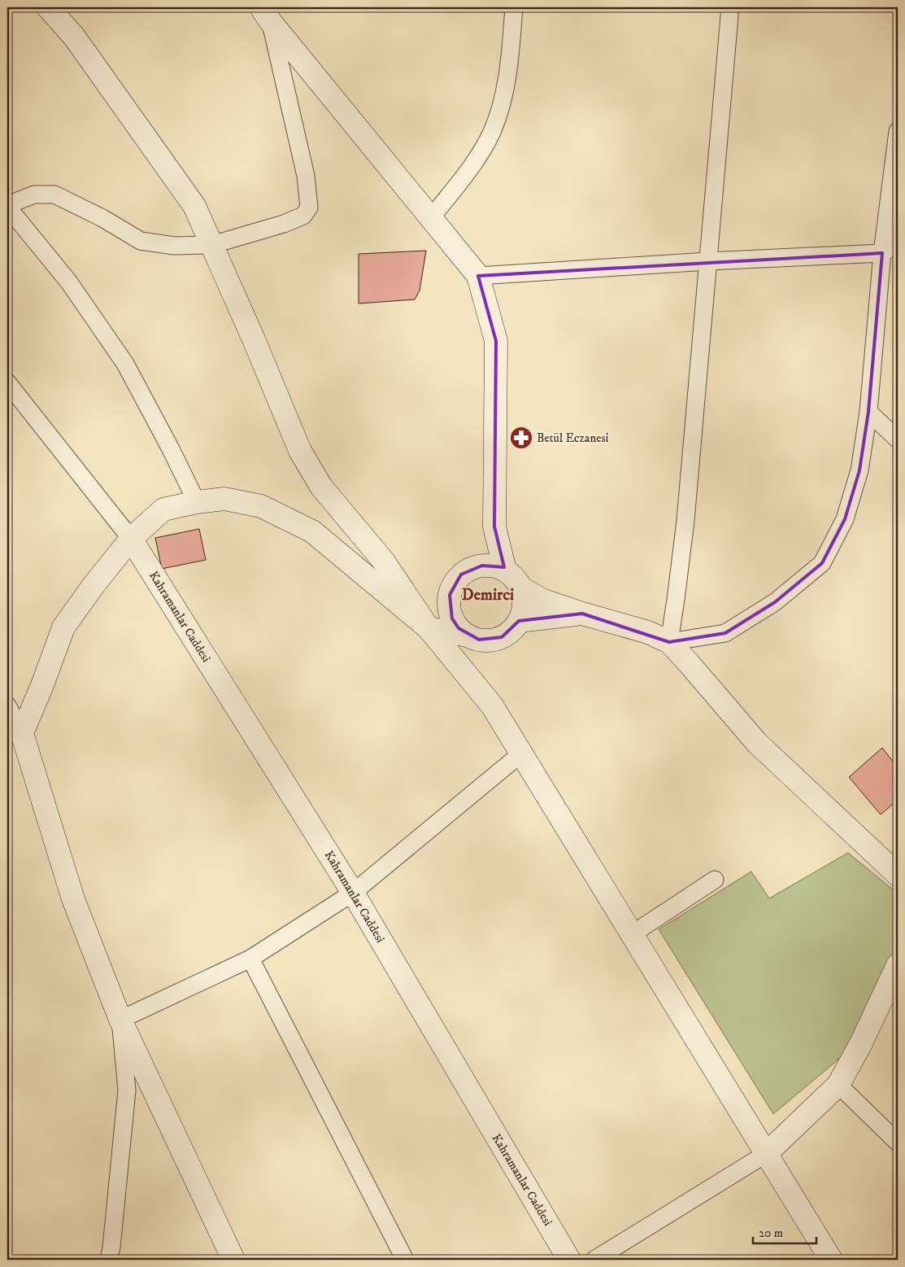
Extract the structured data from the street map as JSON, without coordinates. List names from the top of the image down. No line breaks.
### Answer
{"streets":{"street":["Kahramanlar Caddesi"]},"districts":["Demirci"],"places":{"pharmacy":["Betül Eczanesi"]},"scale_bar":"20 m"}
